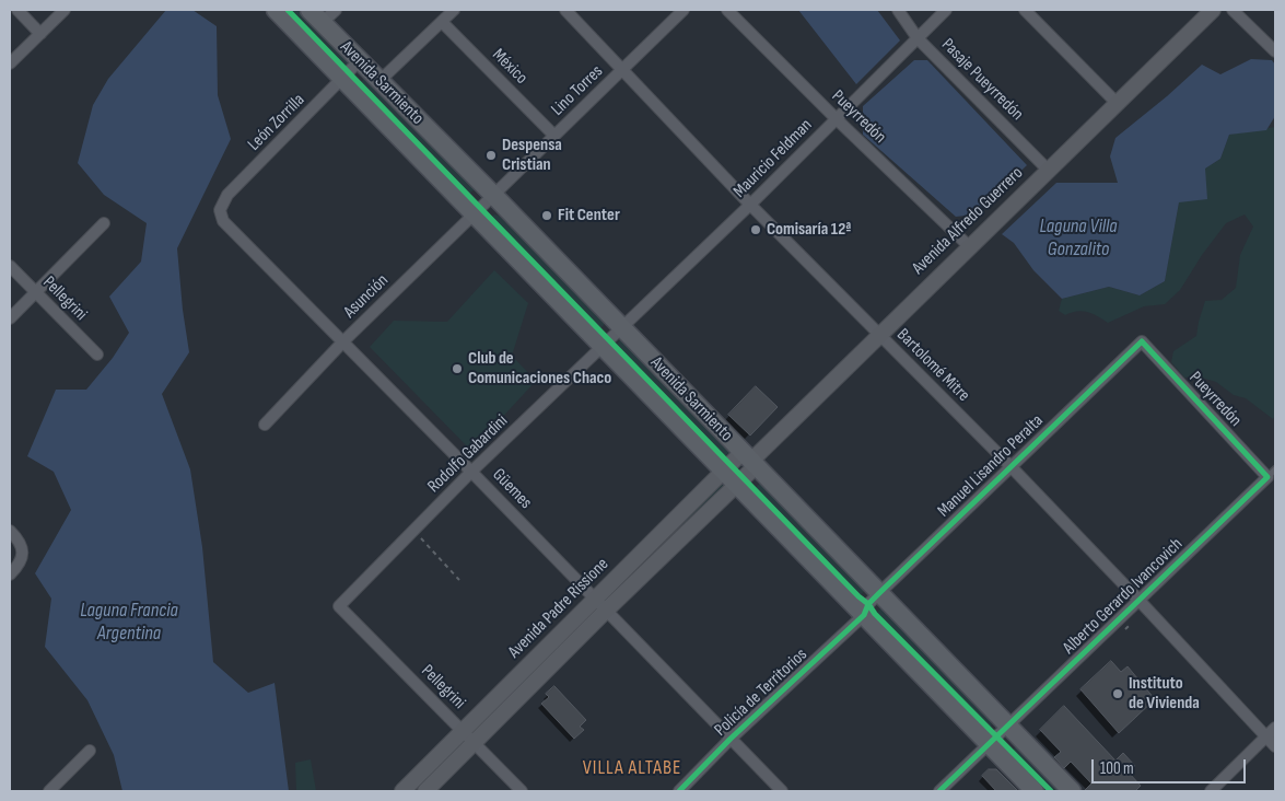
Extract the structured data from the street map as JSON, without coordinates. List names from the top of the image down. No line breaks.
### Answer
{"streets":{"main road":["Avenida Sarmiento","Avenida Alfredo Guerrero","Avenida Padre Rissione"],"street":["México","Pasaje Pueyrredón","Lino Torres","Pueyrredón","León Zorrilla","Mauricio Feldman","Asunción","Pellegrini","Bartolomé Mitre","Rodolfo Gabardini","Manuel Lisandro Peralta","Güemes","Alberto Gerardo Ivancovich","Policía de Territorios"]},"crossings":[["México","Lino Torres"],["Pasaje Pueyrredón","Mauricio Feldman"],["Pasaje Pueyrredón","Avenida Alfredo Guerrero"],["Avenida Sarmiento","Lino Torres"],["Avenida Sarmiento","León Zorrilla"],["Avenida Sarmiento","Mauricio Feldman"],["Avenida Sarmiento","Avenida Alfredo Guerrero"],["Avenida Sarmiento","Asunción"],["Avenida Sarmiento","Rodolfo Gabardini"],["Avenida Sarmiento","Manuel Lisandro Peralta"],["Avenida Sarmiento","Alberto Gerardo Ivancovich"],["Avenida Sarmiento","Avenida Padre Rissione"],["Avenida Sarmiento","Policía de Territorios"],["Lino Torres","Asunción"],["Lino Torres","Bartolomé Mitre"],["Pueyrredón","Mauricio Feldman"],["Pueyrredón","Avenida Alfredo Guerrero"],["Pueyrredón","Manuel Lisandro Peralta"],["Pueyrredón","Alberto Gerardo Ivancovich"],["León Zorrilla","Güemes"],["Mauricio Feldman","Bartolomé Mitre"],["Mauricio Feldman","Rodolfo Gabardini"],["Avenida Alfredo Guerrero","Bartolomé Mitre"],["Avenida Alfredo Guerrero","Avenida Padre Rissione"],["Asunción","Güemes"],["Pellegrini","Rodolfo Gabardini"],["Pellegrini","Avenida Padre Rissione"],["Bartolomé Mitre","Manuel Lisandro Peralta"],["Bartolomé Mitre","Alberto Gerardo Ivancovich"],["Rodolfo Gabardini","Güemes"],["Manuel Lisandro Peralta","Policía de Territorios"],["Güemes","Avenida Padre Rissione"],["Güemes","Policía de Territorios"]],"districts":["VILLA ALTABE"],"water":["Laguna Villa Gonzalito","Laguna Francia Argentina"],"places":["Despensa Cristian","Fit Center","Comisaría 12ª","Club de Comunicaciones Chaco","Instituto de Vivienda"],"scale_bar":"100 m"}
